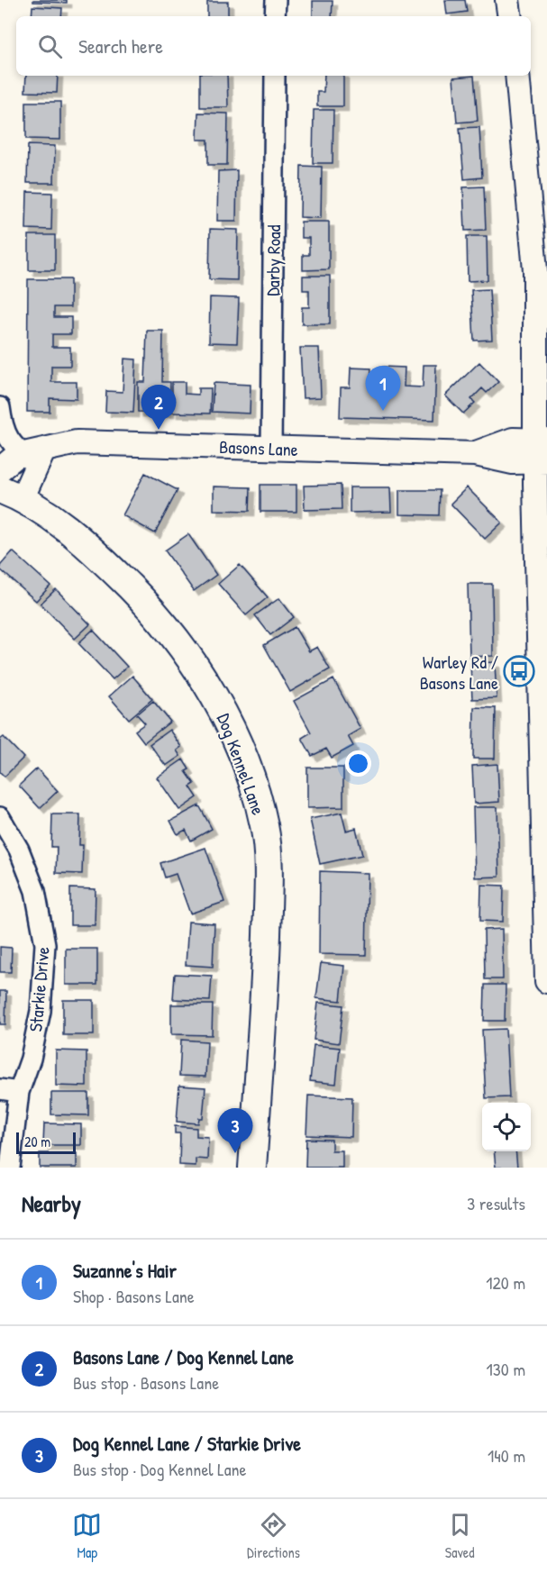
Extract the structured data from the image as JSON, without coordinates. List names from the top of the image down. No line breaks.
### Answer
{"streets":{"main road":["Dog Kennel Lane"],"street":["Darby Road","Basons Lane","Starkie Drive"]},"crossings":[["Darby Road","Basons Lane"]],"places":{"bus stop":["Warley Rd / Basons Lane"]},"scale_bar":"20 m","page":{"search":"Search here","pins":["1","2","3"],"scale":"20 m","heading":["Nearby","3 results"],"list":[{"mark":"1","name":"Suzanne's Hair","note":"Shop · Basons Lane","value":"120 m"},{"mark":"2","name":"Basons Lane / Dog Kennel Lane","note":"Bus stop · Basons Lane","value":"130 m"},{"mark":"3","name":"Dog Kennel Lane / Starkie Drive","note":"Bus stop · Dog Kennel Lane","value":"140 m"}],"nav":["Map","Directions","Saved"]}}
